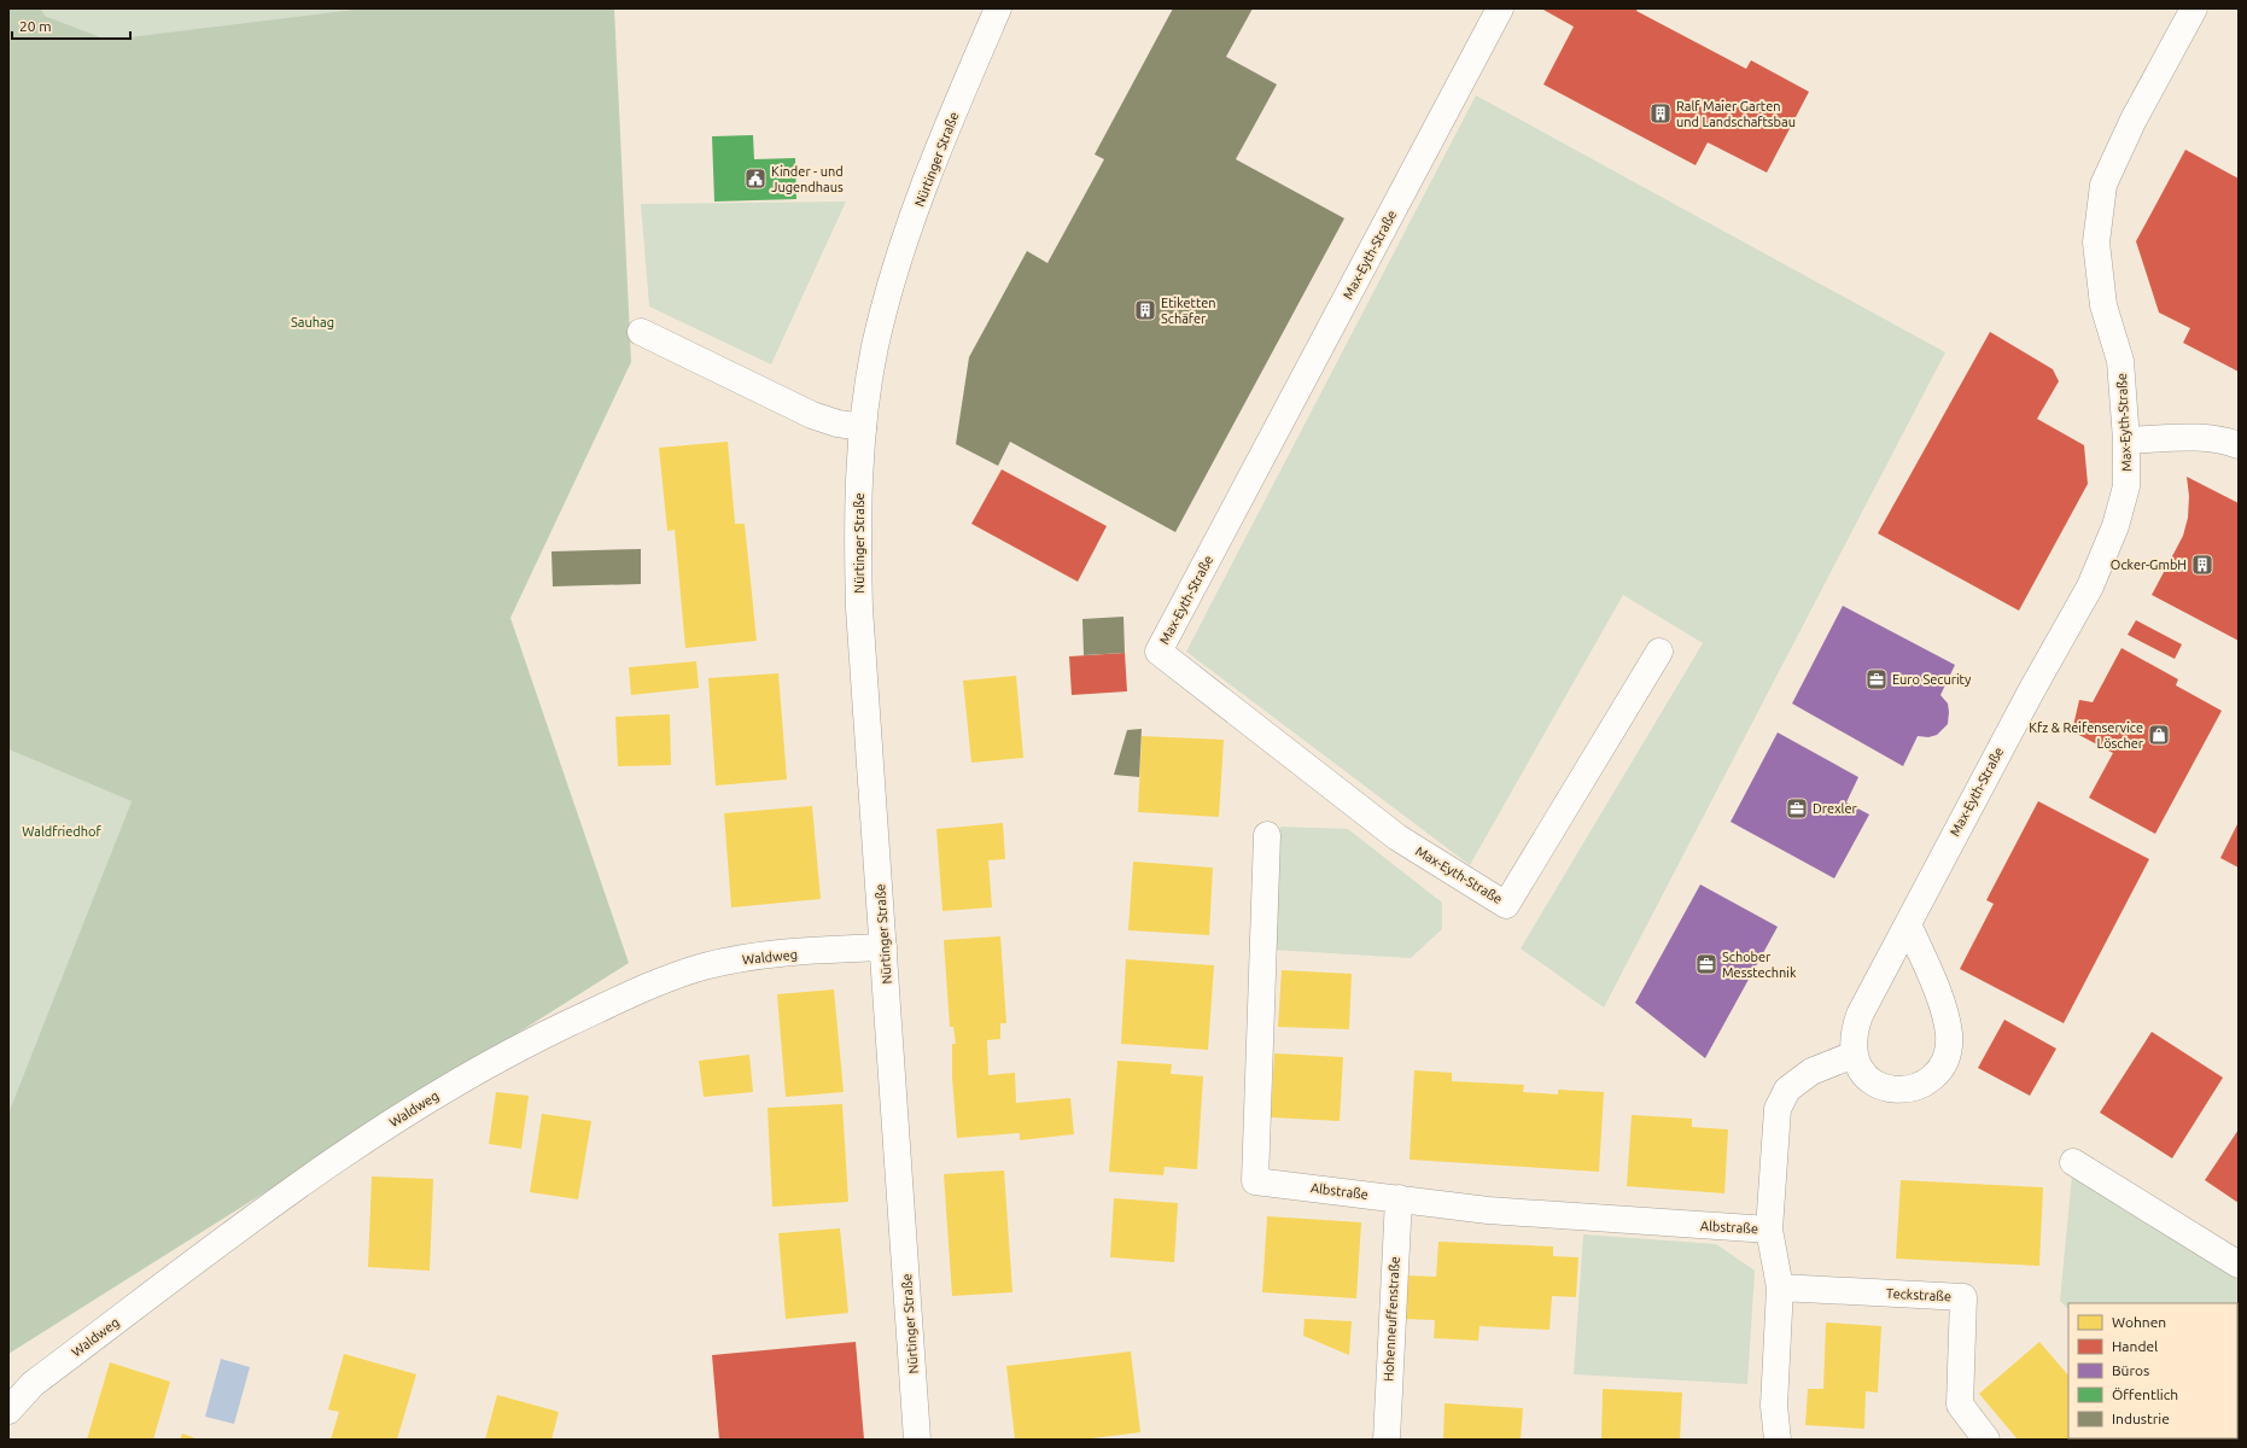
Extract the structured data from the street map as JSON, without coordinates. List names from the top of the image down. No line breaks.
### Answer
{"streets":{"street":["Nürtinger Straße","Max-Eyth-Straße","Waldweg","Albstraße","Teckstraße","Hohenneuffenstraße"]},"crossings":[["Nürtinger Straße","Waldweg"],["Max-Eyth-Straße","Albstraße"],["Albstraße","Teckstraße"],["Albstraße","Hohenneuffenstraße"]],"parks":["Sauhag","Waldfriedhof"],"places":{"building":["Ralf Maier Garten und Landschaftsbau","Etiketten Schäfer","Ocker-GmbH"],"public building":["Kinder - und Jugendhaus"],"office":["Euro Security","Drexler","Schober Messtechnik"],"shop":["Kfz & Reifenservice Löscher"]},"legend":["Wohnen","Handel","Büros","Öffentlich","Industrie"],"scale_bar":"20 m"}
